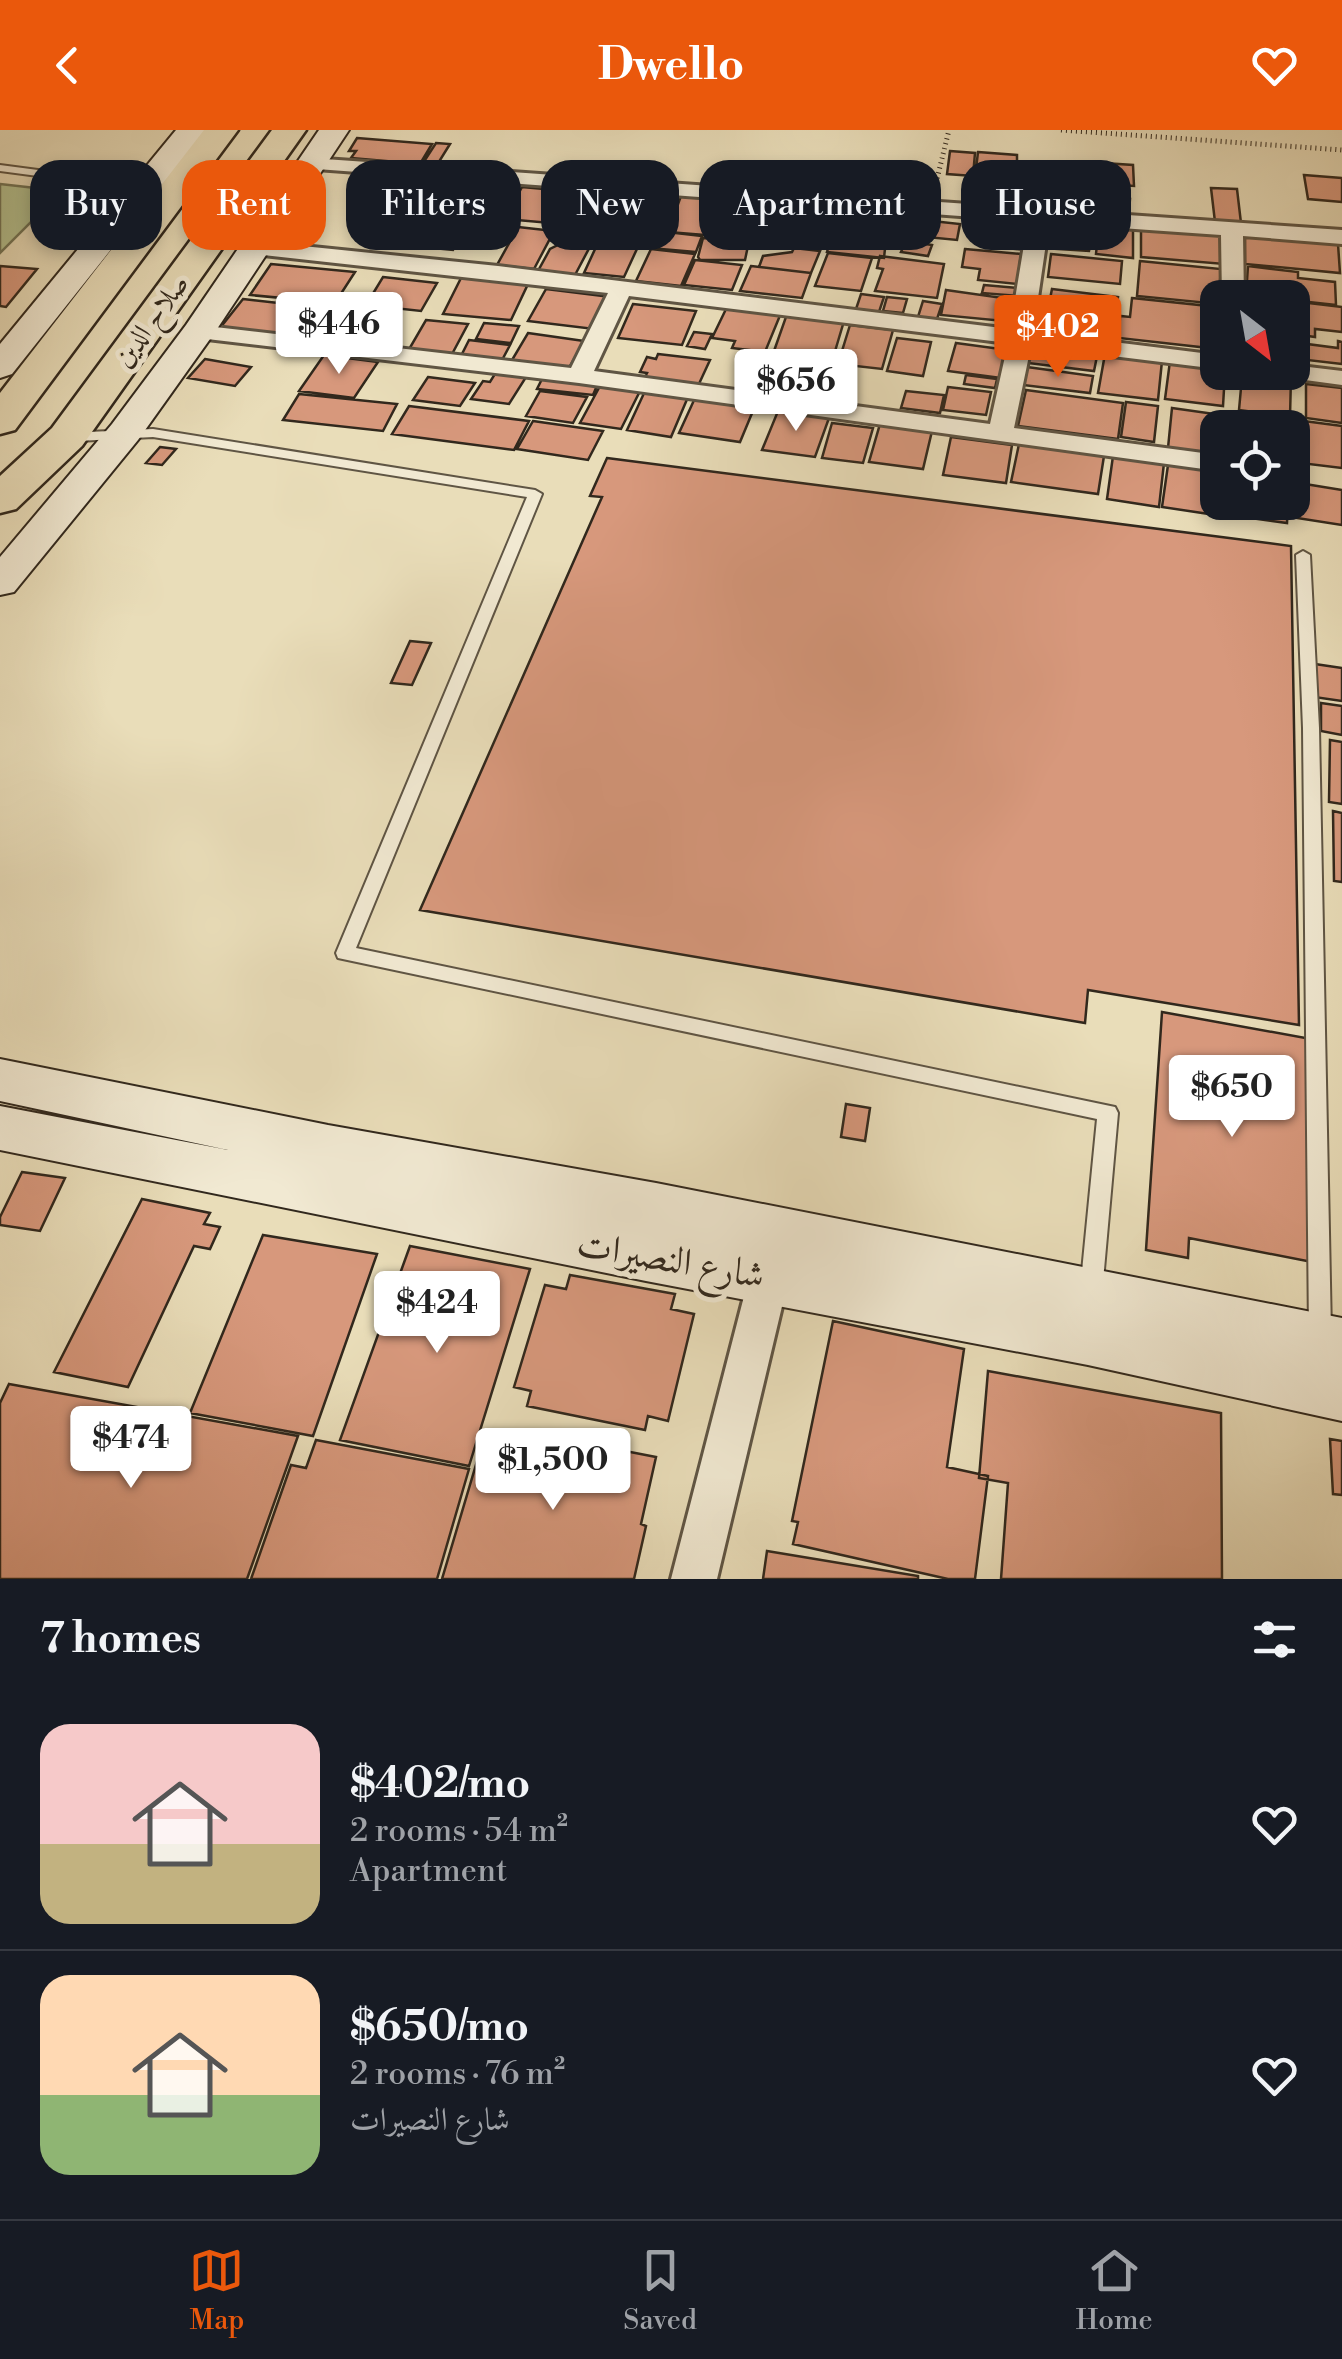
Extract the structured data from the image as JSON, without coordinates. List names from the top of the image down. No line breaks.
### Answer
{"streets":{"highway":["صلاح الدين"],"main road":["شارع النصيرات"]},"north":"bottom right","page":{"header":"Dwello","chip":["Buy","Rent","Filters","New","Apartment","House"],"price":["$446","$402","$656","$650","$424","$474","$1,500"],"heading":"7 homes","list":[{"name":"$402/mo","note":"2 rooms · 54 m² · Apartment"},{"name":"$650/mo","note":"2 rooms · 76 m² · شارع النصيرات"}],"tabs":["Map","Saved","Home"]}}
